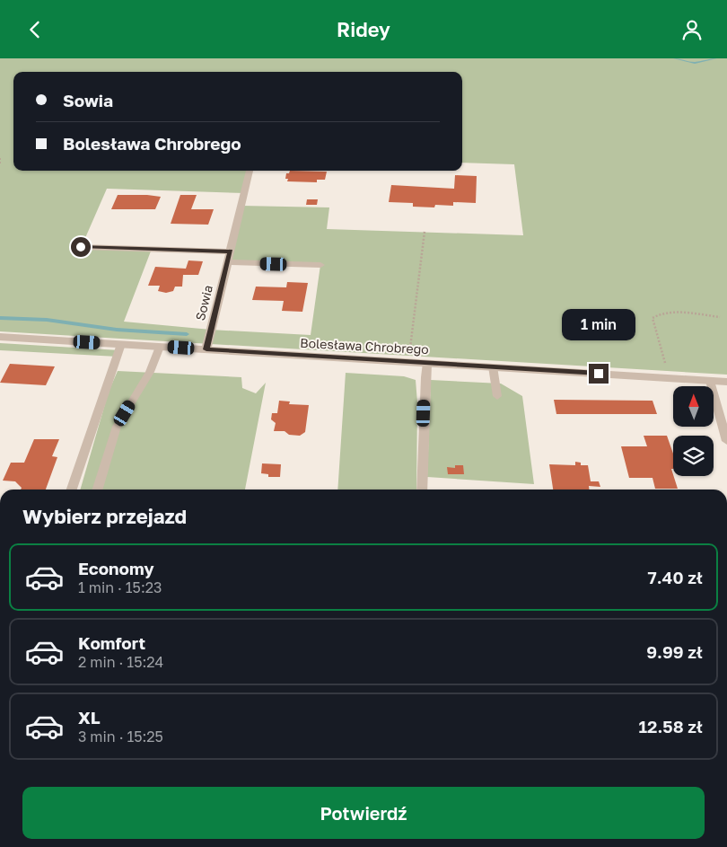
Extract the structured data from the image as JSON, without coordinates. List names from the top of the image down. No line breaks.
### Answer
{"streets":{"street":["Sowia","Bolesława Chrobrego"]},"crossings":[["Sowia","Bolesława Chrobrego"]],"north":"top","page":{"header":"Ridey","banner":["Sowia","Bolesława Chrobrego"],"bubble":"1 min","heading":"Wybierz przejazd","list":[{"name":"Economy","note":"1 min · 15:23","value":"7.40 zł"},{"name":"Komfort","note":"2 min · 15:24","value":"9.99 zł"},{"name":"XL","note":"3 min · 15:25","value":"12.58 zł"}],"buttons":"Potwierdź"}}
